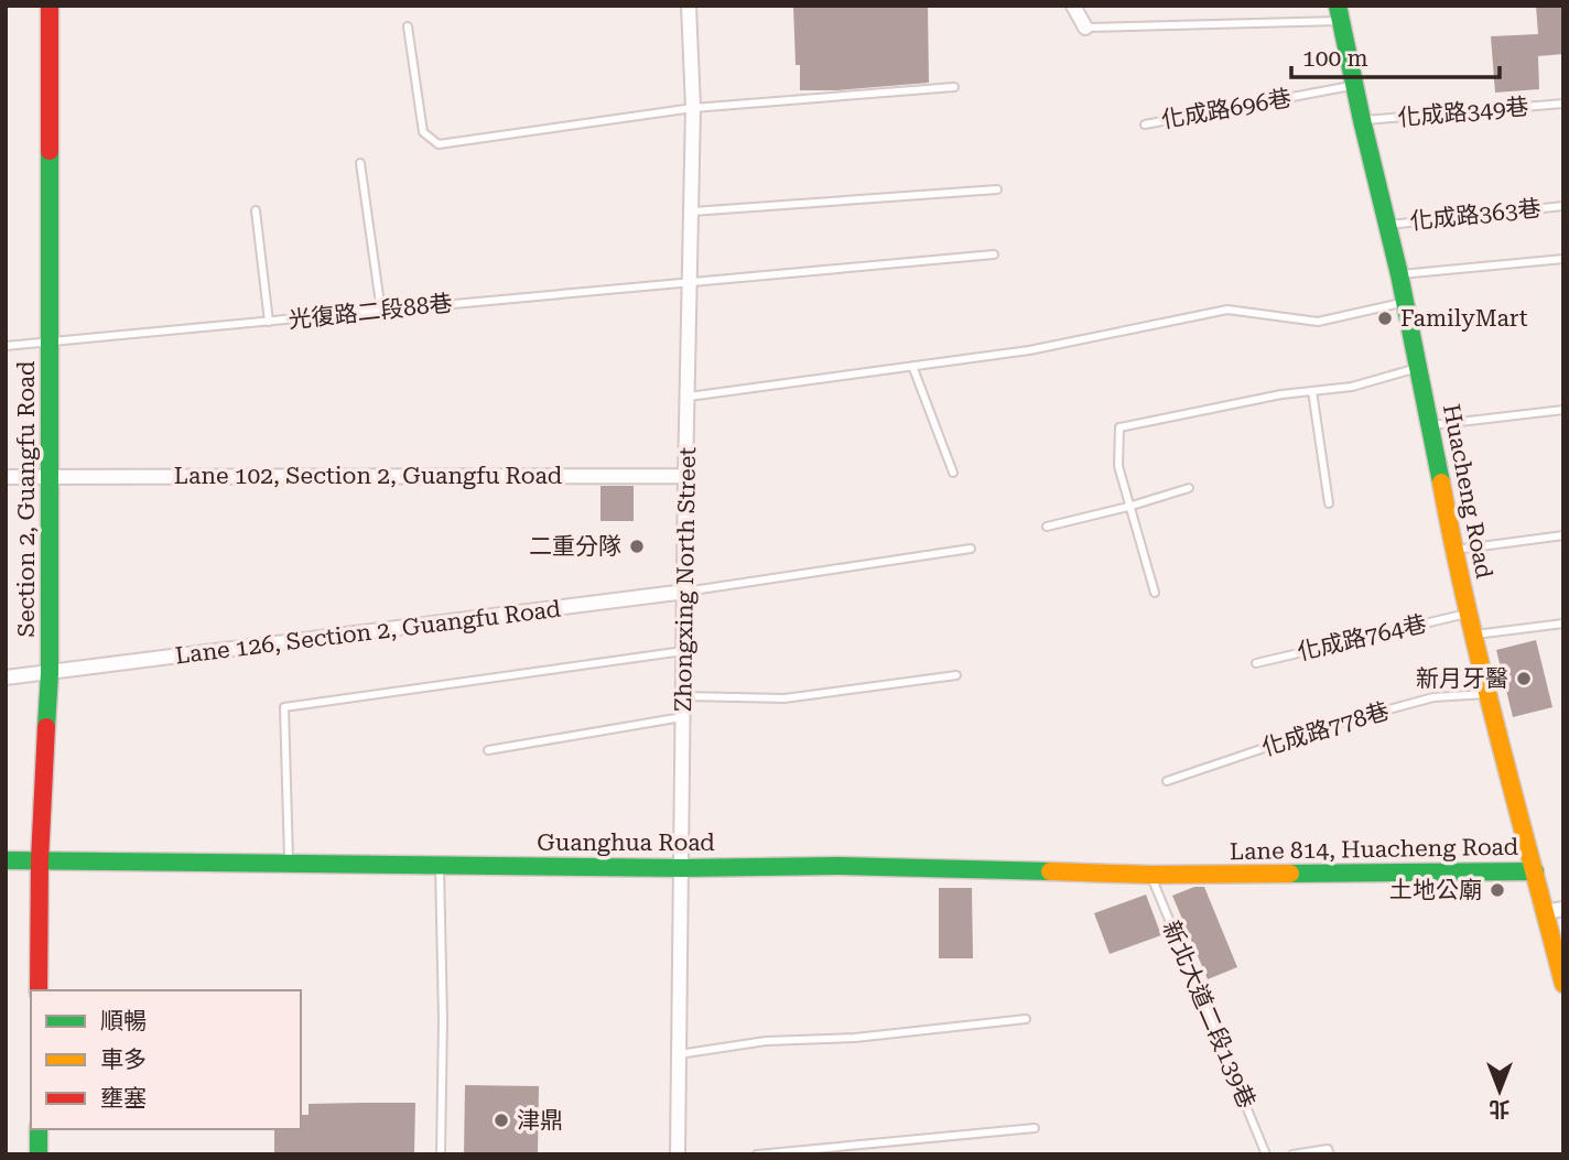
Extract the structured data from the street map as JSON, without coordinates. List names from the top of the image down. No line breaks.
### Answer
{"streets":{"street":["Lane 102, Section 2, Guangfu Road","Huacheng Road","Section 2, Guangfu Road","Zhongxing North Street","Lane 126, Section 2, Guangfu Road","Guanghua Road","Lane 814, Huacheng Road"],"lane":["化成路696巷","化成路349巷","化成路363巷","光復路二段88巷","化成路764巷","化成路778巷","新北大道二段139巷"]},"crossings":[["化成路696巷","Huacheng Road"],["化成路349巷","Huacheng Road"],["化成路363巷","Huacheng Road"],["光復路二段88巷","Section 2, Guangfu Road"],["光復路二段88巷","Zhongxing North Street"],["Lane 102, Section 2, Guangfu Road","Section 2, Guangfu Road"],["Lane 102, Section 2, Guangfu Road","Zhongxing North Street"],["Huacheng Road","化成路764巷"],["Huacheng Road","化成路778巷"],["Huacheng Road","Lane 814, Huacheng Road"],["Section 2, Guangfu Road","Lane 126, Section 2, Guangfu Road"],["Section 2, Guangfu Road","Guanghua Road"],["Zhongxing North Street","Lane 126, Section 2, Guangfu Road"],["Zhongxing North Street","Guanghua Road"],["Guanghua Road","Lane 814, Huacheng Road"],["Guanghua Road","新北大道二段139巷"]],"places":["FamilyMart","二重分隊","新月牙醫","土地公廟","津鼎"],"legend":["順暢","車多","壅塞"],"scale_bar":"100 m","north":"bottom"}
